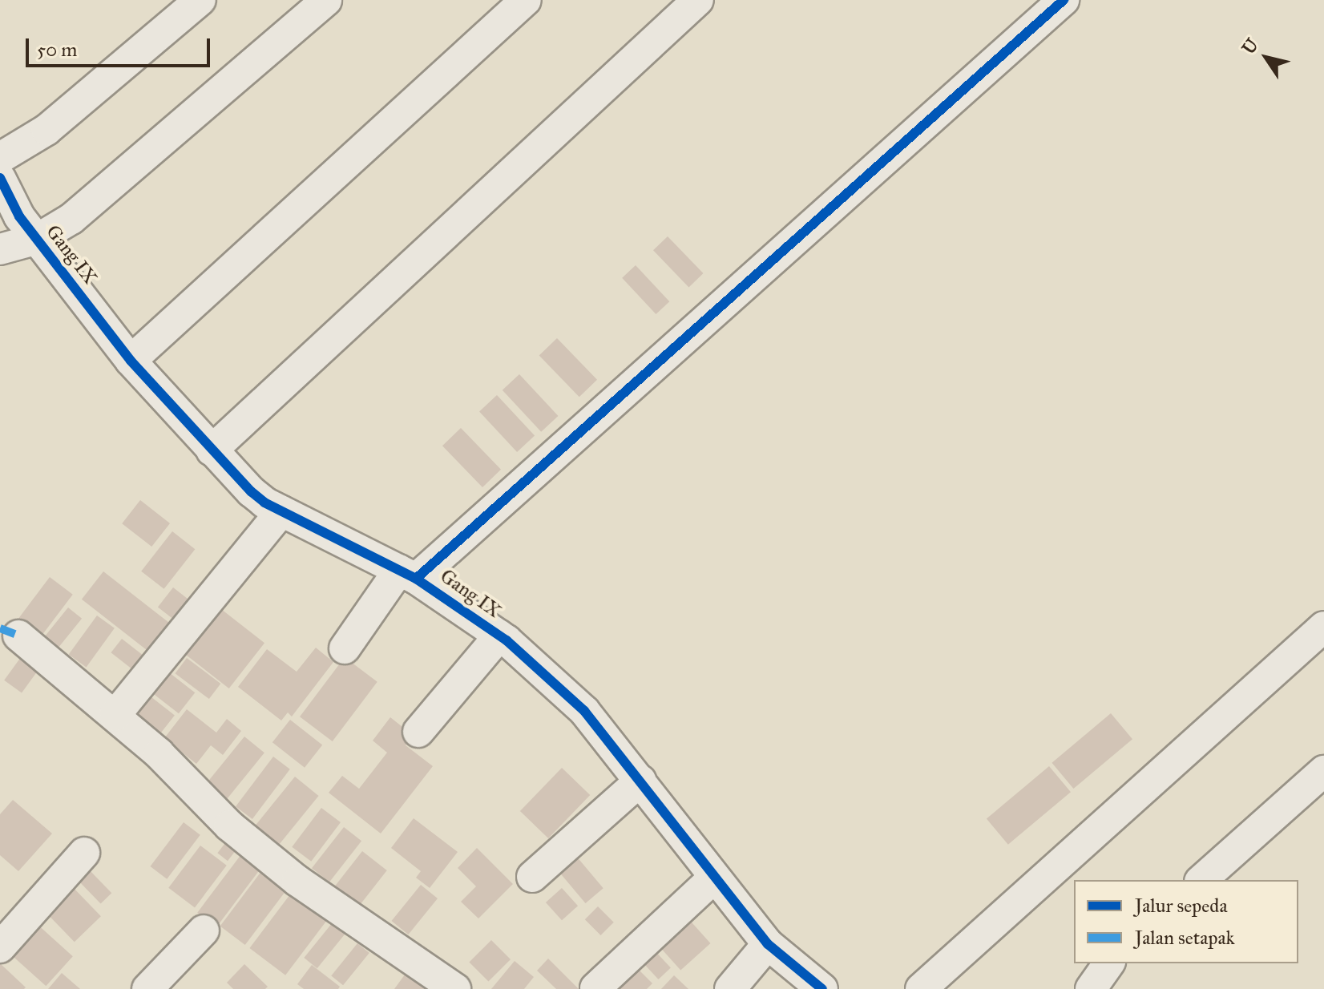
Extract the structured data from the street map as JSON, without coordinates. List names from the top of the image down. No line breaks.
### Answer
{"streets":{"street":["Gang IX"]},"legend":["Jalur sepeda","Jalan setapak"],"scale_bar":"50 m","north":"top left"}
